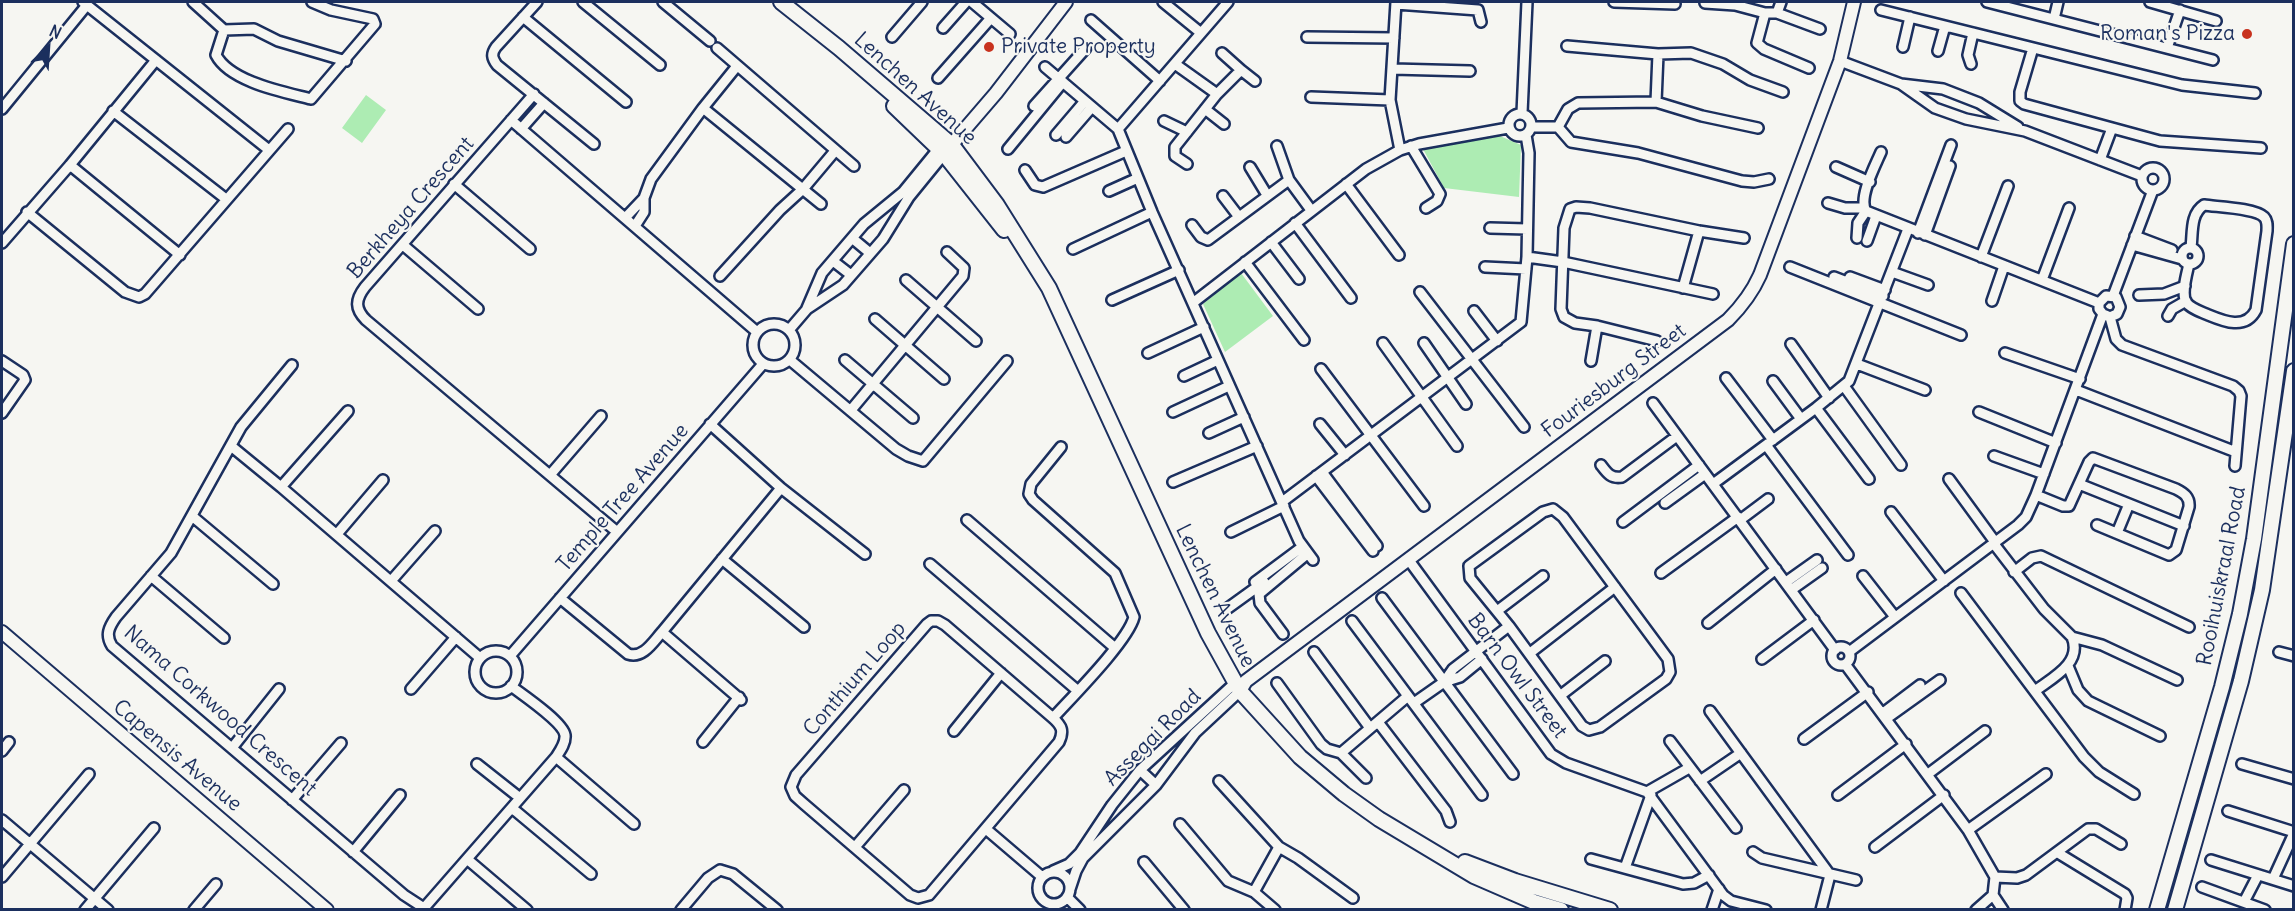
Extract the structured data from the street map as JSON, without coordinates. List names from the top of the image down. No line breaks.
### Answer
{"streets":{"main road":["Lenchen Avenue","Rooihuiskraal Road"],"street":["Berkheya Crescent","Fouriesburg Street","Temple Tree Avenue","Barn Owl Street","Conthium Loop","Nama Corkwood Crescent","Assegai Road","Capensis Avenue"]},"crossings":[["Lenchen Avenue","Fouriesburg Street"],["Lenchen Avenue","Assegai Road"],["Berkheya Crescent","Temple Tree Avenue"],["Fouriesburg Street","Barn Owl Street"],["Fouriesburg Street","Assegai Road"],["Temple Tree Avenue","Nama Corkwood Crescent"]],"places":["Roman's Pizza","Private Property"],"north":"top right"}
